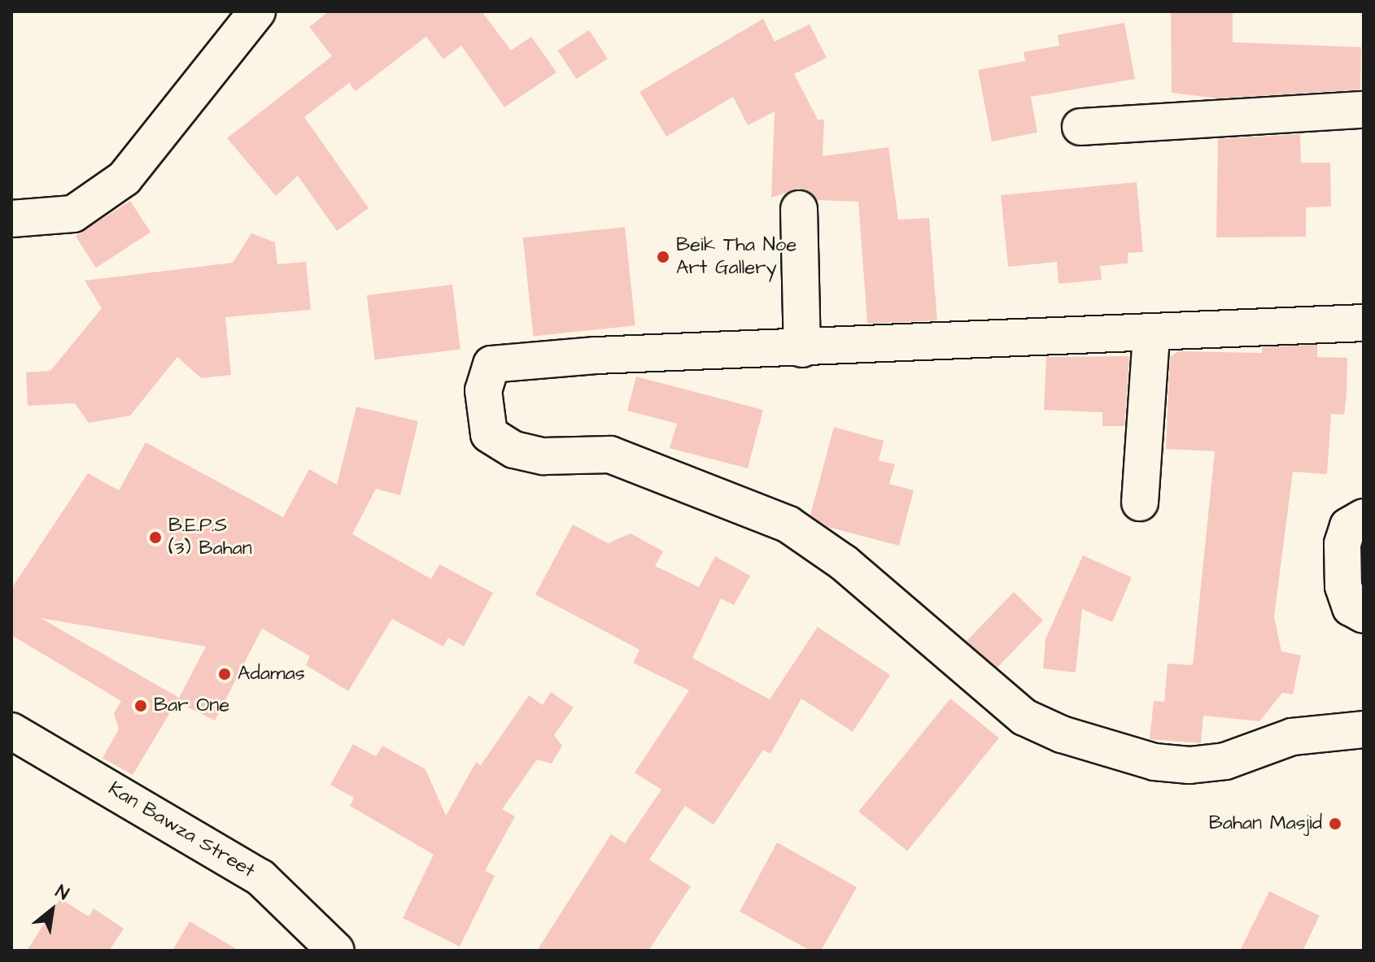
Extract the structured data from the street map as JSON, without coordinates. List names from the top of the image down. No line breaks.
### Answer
{"streets":{"street":["Kan Bawza Street"]},"places":["Beik Tha Noe Art Gallery","B.E.P.S (3) Bahan","Adamas","Bar One","Bahan Masjid"],"north":"top right"}
